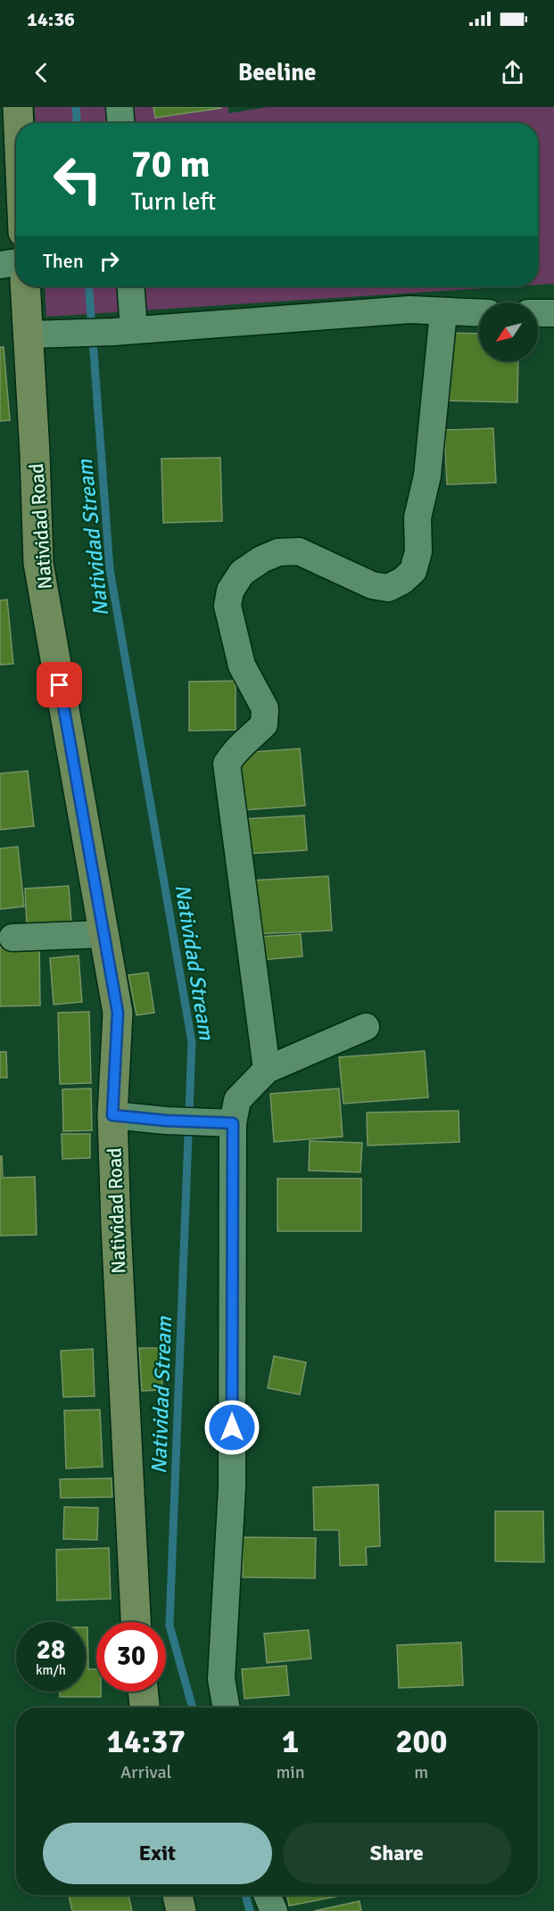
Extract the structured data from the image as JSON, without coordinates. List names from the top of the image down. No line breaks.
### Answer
{"streets":{"street":["Natividad Road"]},"water":["Natividad Stream"],"north":"bottom left","page":{"status":"14:36","header":"Beeline","turn":["70 m","Turn left"],"then":"Then","speed":"28 km/h","limit":"30","eta":["14:37","Arrival","1","min","200","m"],"buttons":["Exit","Share"]}}
